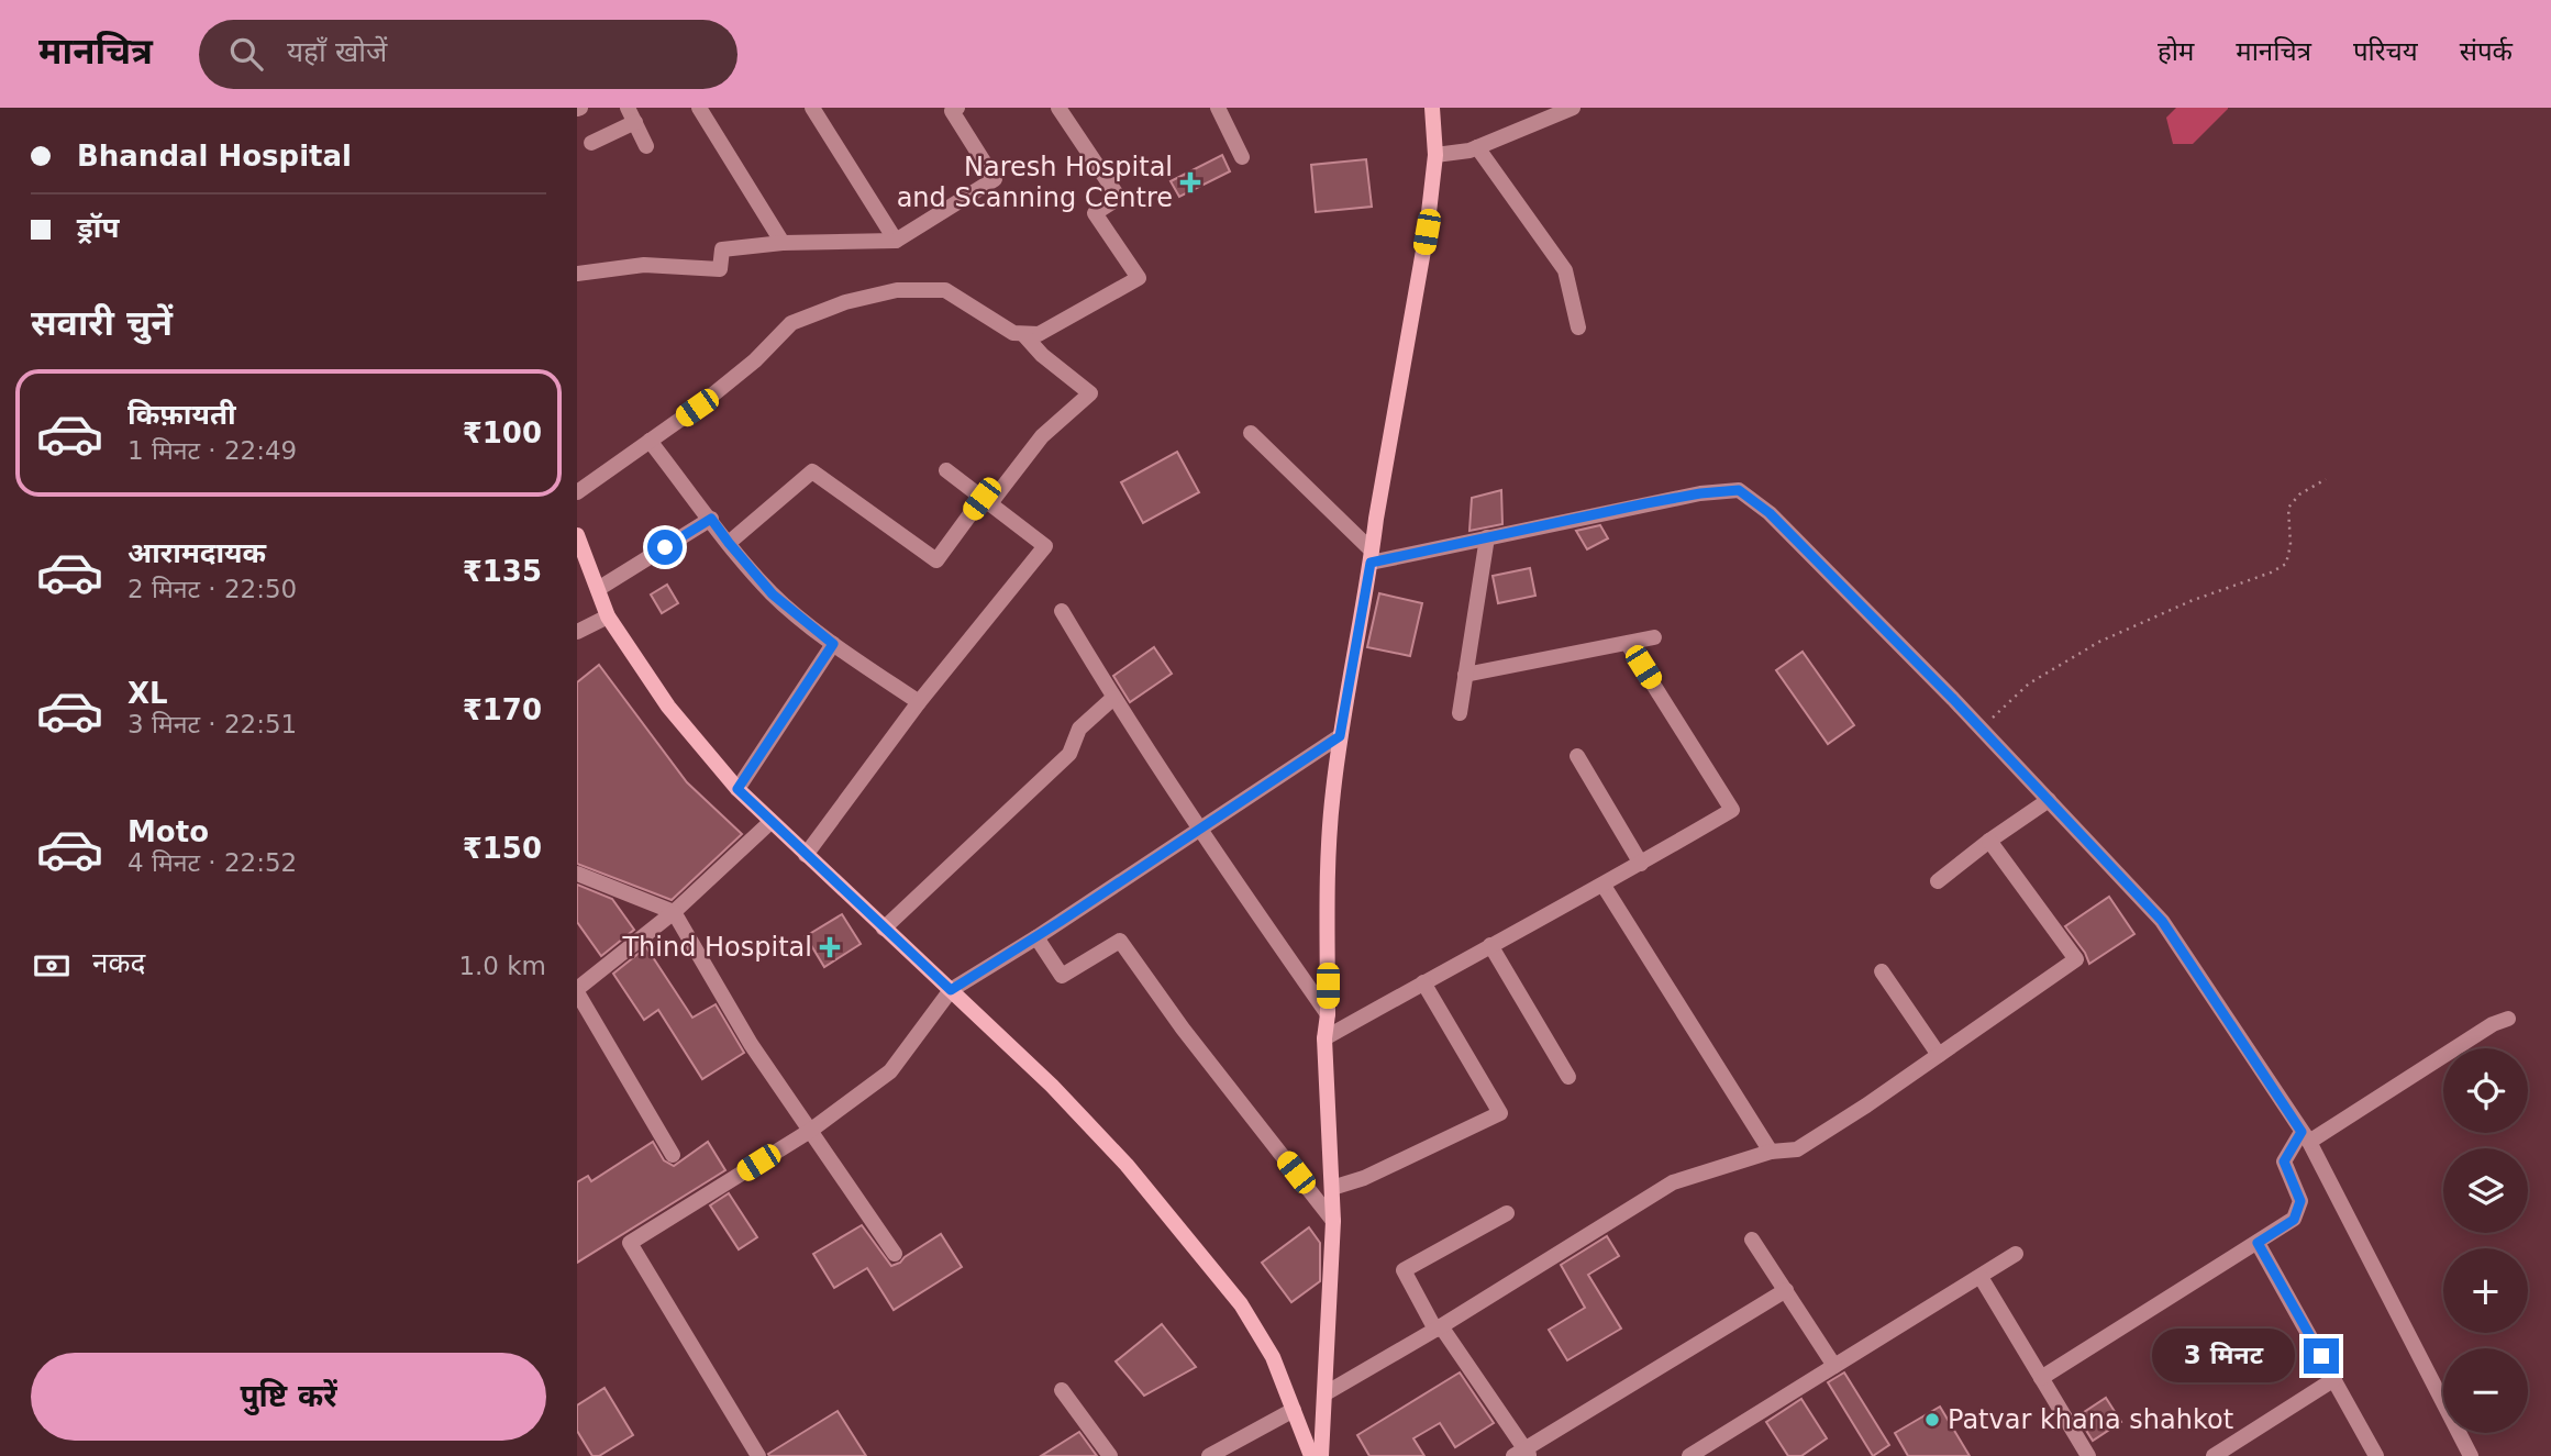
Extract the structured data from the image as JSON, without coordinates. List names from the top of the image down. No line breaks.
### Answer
{"places":{"health":["Naresh Hospital and Scanning Centre","Thind Hospital"],"other":["Patvar khana shahkot"]},"page":{"header":"मानचित्र","search":"यहाँ खोजें","nav":["होम","मानचित्र","परिचय","संपर्क"],"banner":["Bhandal Hospital","ड्रॉप"],"heading":"सवारी चुनें","list":[{"name":"किफ़ायती","note":"1 मिनट · 22:49","value":"₹100"},{"name":"आरामदायक","note":"2 मिनट · 22:50","value":"₹135"},{"name":"XL","note":"3 मिनट · 22:51","value":"₹170"},{"name":"Moto","note":"4 मिनट · 22:52","value":"₹150"}],"pay":["नकद","1.0 km"],"map_buttons":["+","−"],"bubble":"3 मिनट","buttons":"पुष्टि करें"}}
